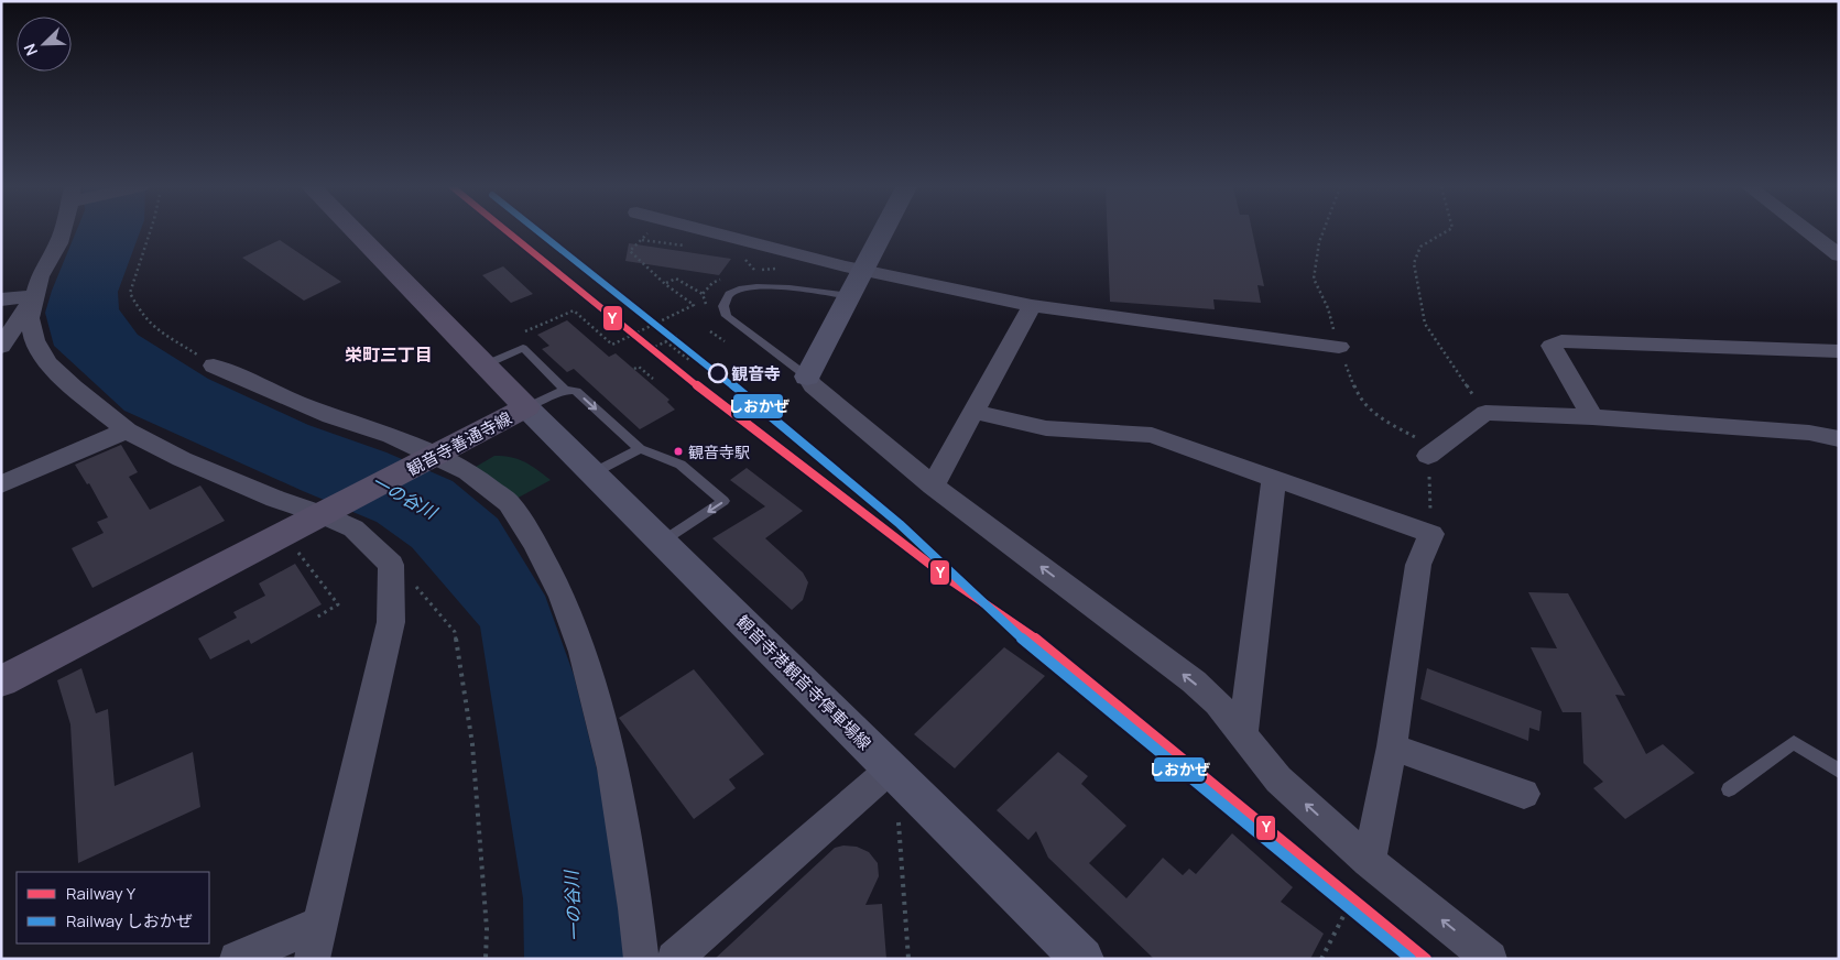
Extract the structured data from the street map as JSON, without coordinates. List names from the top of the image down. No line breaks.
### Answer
{"streets":{"main road":["観音寺善通寺線","観音寺港観音寺停車場線"]},"crossings":[["観音寺善通寺線","観音寺港観音寺停車場線"]],"districts":["栄町三丁目"],"water":["一の谷川"],"places":["観音寺","観音寺駅"],"lines":["rail line Y","rail line しおかぜ"],"legend":["Railway Y","Railway しおかぜ"],"north":"bottom left"}
